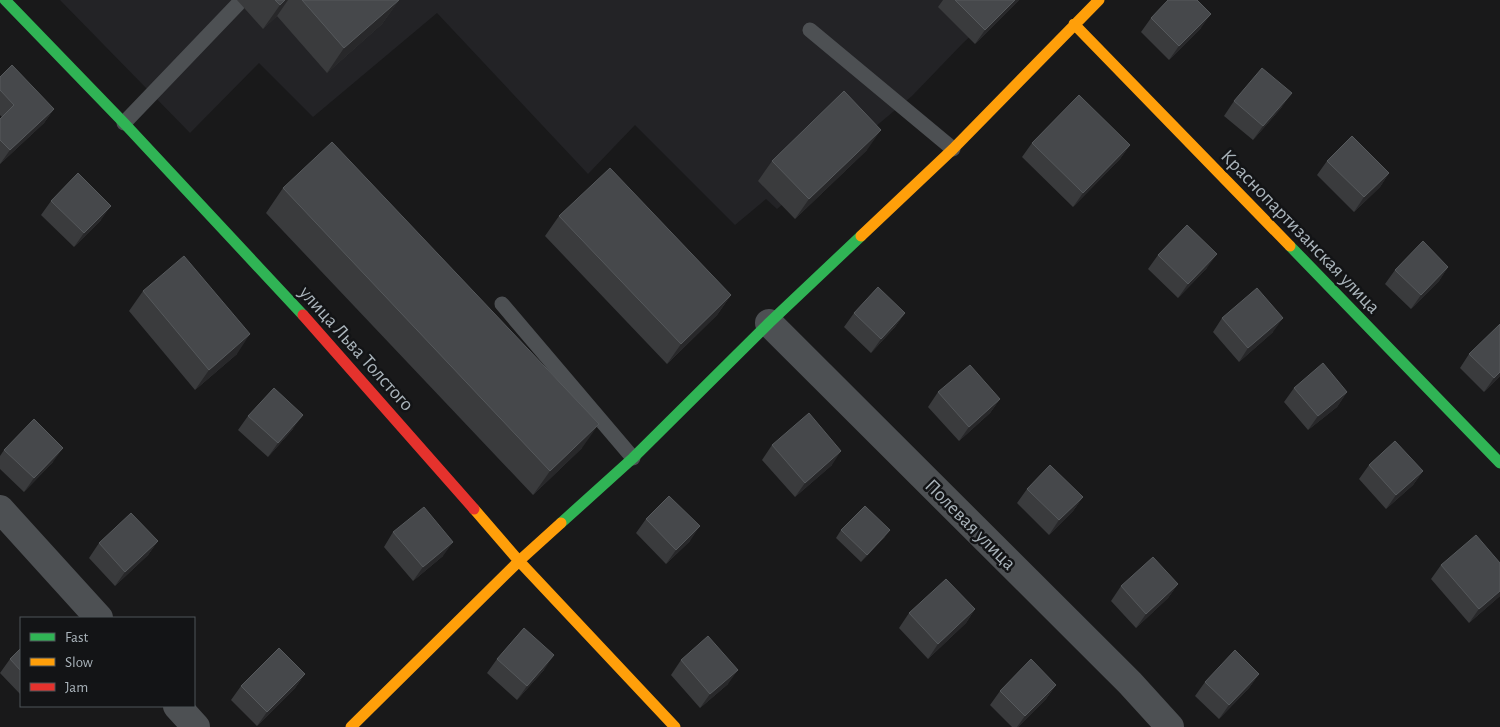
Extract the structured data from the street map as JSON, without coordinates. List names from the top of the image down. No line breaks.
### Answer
{"streets":{"street":["Краснопартизанская улица","улица Льва Толстого","Полевая улица"]},"legend":["Fast","Slow","Jam"]}
